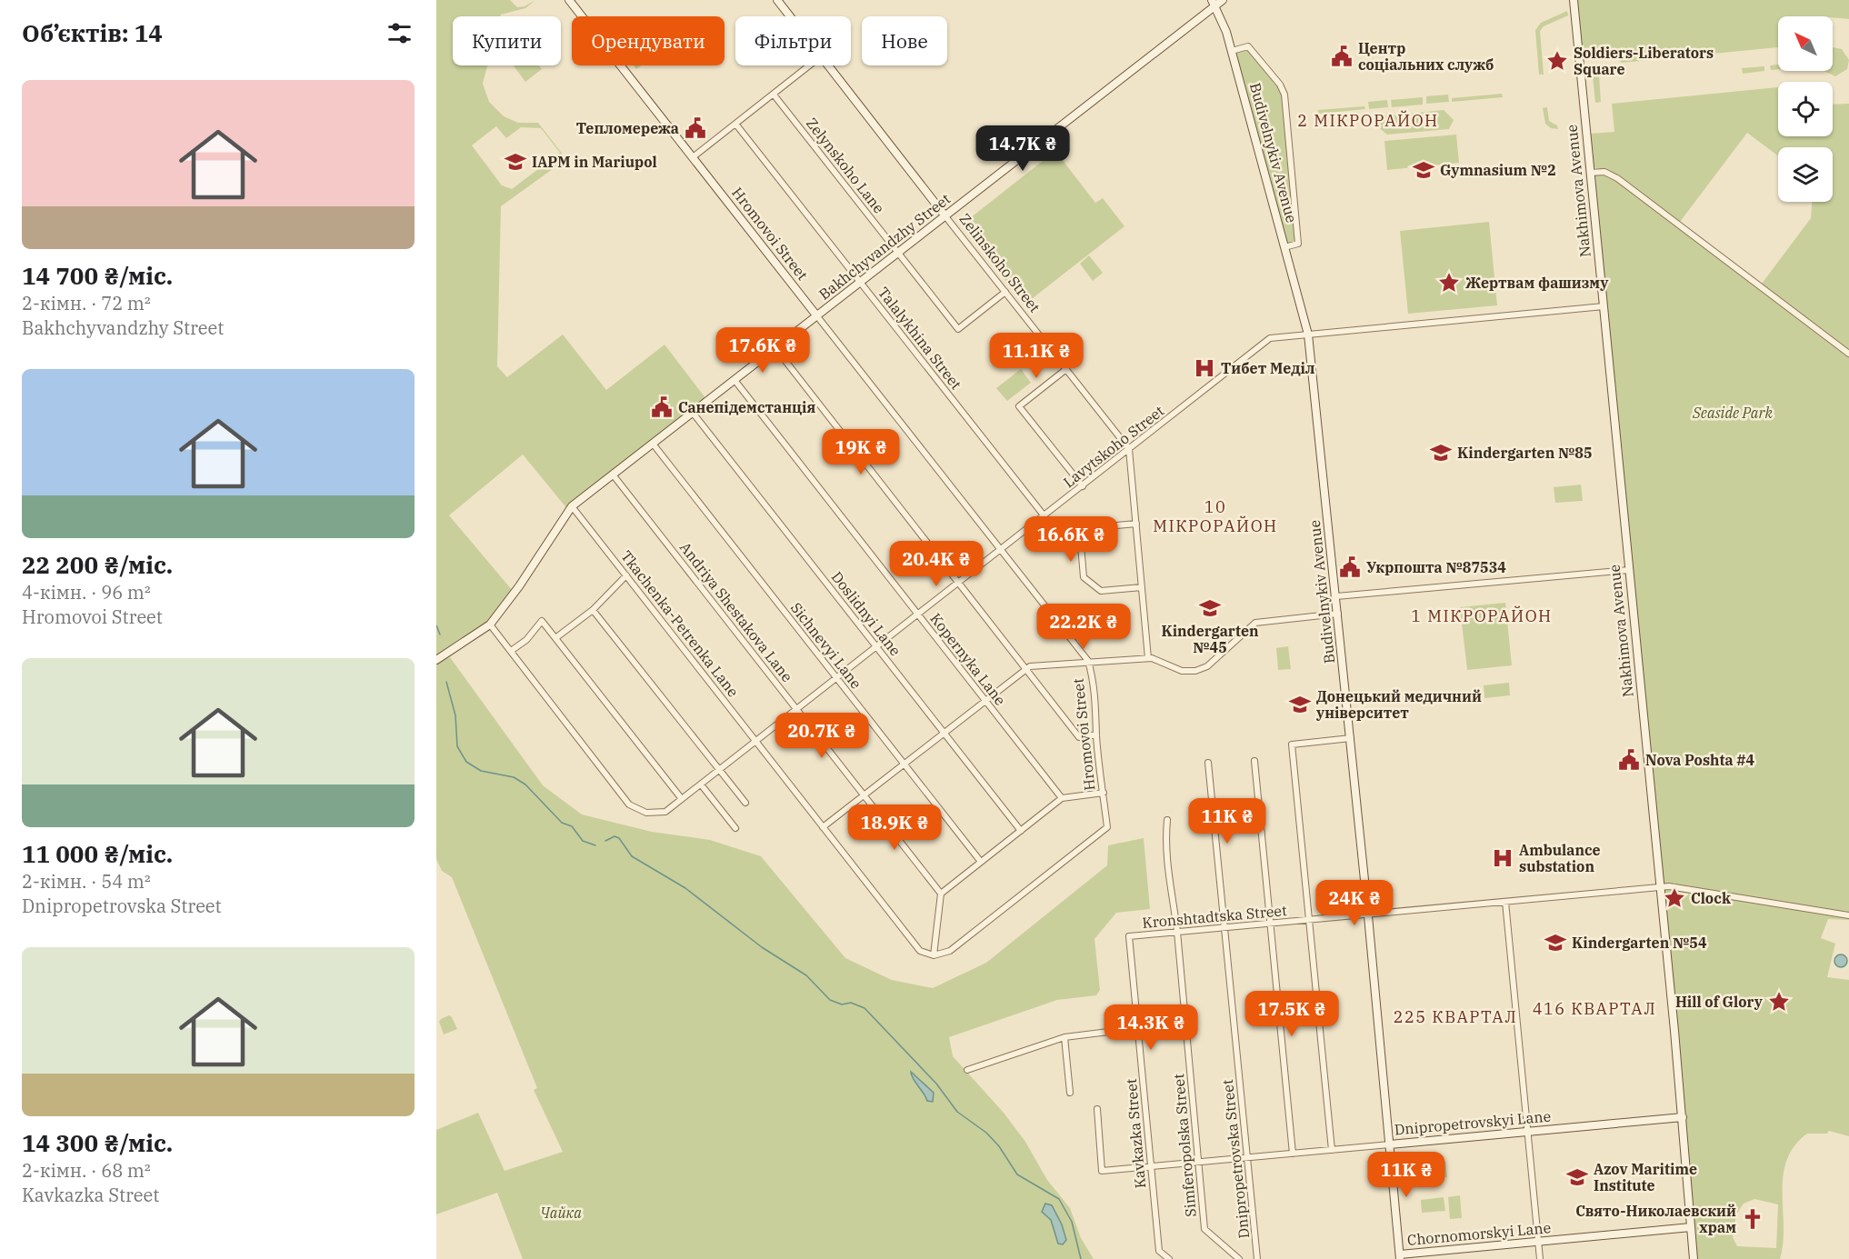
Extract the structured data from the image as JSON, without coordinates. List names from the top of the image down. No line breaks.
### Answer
{"streets":{"main road":["Budivelnykiv Avenue","Nakhimova Avenue","Hromovoi Street","Bakhchyvandzhy Street","Zelinskoho Street","Dnipropetrovskyi Lane","Chornomorskyi Lane"],"street":["Zelynskoho Lane","Talalykhina Street","Lavytskoho Street","Andriya Shestakova Lane","Doslidnyi Lane","Tkachenka-Petrenka Lane","Sichnevyi Lane","Kopernyka Lane","Kronshtadtska Street","Kavkazka Street","Simferopolska Street","Dnipropetrovska Street"]},"crossings":[["Budivelnykiv Avenue","Bakhchyvandzhy Street"],["Budivelnykiv Avenue","Lavytskoho Street"],["Budivelnykiv Avenue","Kronshtadtska Street"],["Budivelnykiv Avenue","Dnipropetrovskyi Lane"],["Budivelnykiv Avenue","Chornomorskyi Lane"],["Zelynskoho Lane","Bakhchyvandzhy Street"],["Zelynskoho Lane","Zelinskoho Street"],["Nakhimova Avenue","Lavytskoho Street"],["Nakhimova Avenue","Kronshtadtska Street"],["Nakhimova Avenue","Dnipropetrovskyi Lane"],["Nakhimova Avenue","Chornomorskyi Lane"],["Hromovoi Street","Bakhchyvandzhy Street"],["Hromovoi Street","Lavytskoho Street"],["Hromovoi Street","Tkachenka-Petrenka Lane"],["Bakhchyvandzhy Street","Zelinskoho Street"],["Bakhchyvandzhy Street","Talalykhina Street"],["Bakhchyvandzhy Street","Lavytskoho Street"],["Bakhchyvandzhy Street","Andriya Shestakova Lane"],["Bakhchyvandzhy Street","Doslidnyi Lane"],["Bakhchyvandzhy Street","Tkachenka-Petrenka Lane"],["Bakhchyvandzhy Street","Sichnevyi Lane"],["Bakhchyvandzhy Street","Kopernyka Lane"],["Zelinskoho Street","Lavytskoho Street"],["Talalykhina Street","Lavytskoho Street"],["Lavytskoho Street","Andriya Shestakova Lane"],["Lavytskoho Street","Doslidnyi Lane"],["Lavytskoho Street","Tkachenka-Petrenka Lane"],["Lavytskoho Street","Sichnevyi Lane"],["Lavytskoho Street","Kopernyka Lane"],["Kronshtadtska Street","Kavkazka Street"],["Kronshtadtska Street","Simferopolska Street"],["Kronshtadtska Street","Dnipropetrovska Street"],["Dnipropetrovskyi Lane","Kavkazka Street"],["Dnipropetrovskyi Lane","Simferopolska Street"],["Dnipropetrovskyi Lane","Dnipropetrovska Street"]],"districts":["2 МІКРОРАЙОН","10 МІКРОРАЙОН","1 МІКРОРАЙОН","416 КВАРТАЛ","225 КВАРТАЛ"],"parks":["Seaside Park","Чайка"],"places":{"public building":["Центр соціальних служб","Тепломережа","Санепідемстанція","Укрпошта №87534","Nova Poshta #4"],"place":["Soldiers-Liberators Square","Жертвам фашизму","Clock","Hill of Glory"],"school or university":["IAPM in Mariupol","Gymnasium №2","Kindergarten №85","Kindergarten №45","Донецький медичний університет","Kindergarten №54","Azov Maritime Institute"],"hospital":["Тибет Меділ","Ambulance substation"],"church":["Свято-Николаевский храм"]},"north":"top left","page":{"heading":"Об’єктів: 14","chip":["Купити","Орендувати","Фільтри","Нове"],"list":[{"name":"14 700 ₴/міс.","note":"2-кімн. · 72 m² · Bakhchyvandzhy Street"},{"name":"22 200 ₴/міс.","note":"4-кімн. · 96 m² · Hromovoi Street"},{"name":"11 000 ₴/міс.","note":"2-кімн. · 54 m² · Dnipropetrovska Street"},{"name":"14 300 ₴/міс.","note":"2-кімн. · 68 m² · Kavkazka Street"}],"price":["14.7K ₴","17.6K ₴","11.1K ₴","19K ₴","16.6K ₴","20.4K ₴","22.2K ₴","20.7K ₴","11K ₴","18.9K ₴","24K ₴","17.5K ₴","14.3K ₴","11K ₴"]}}
